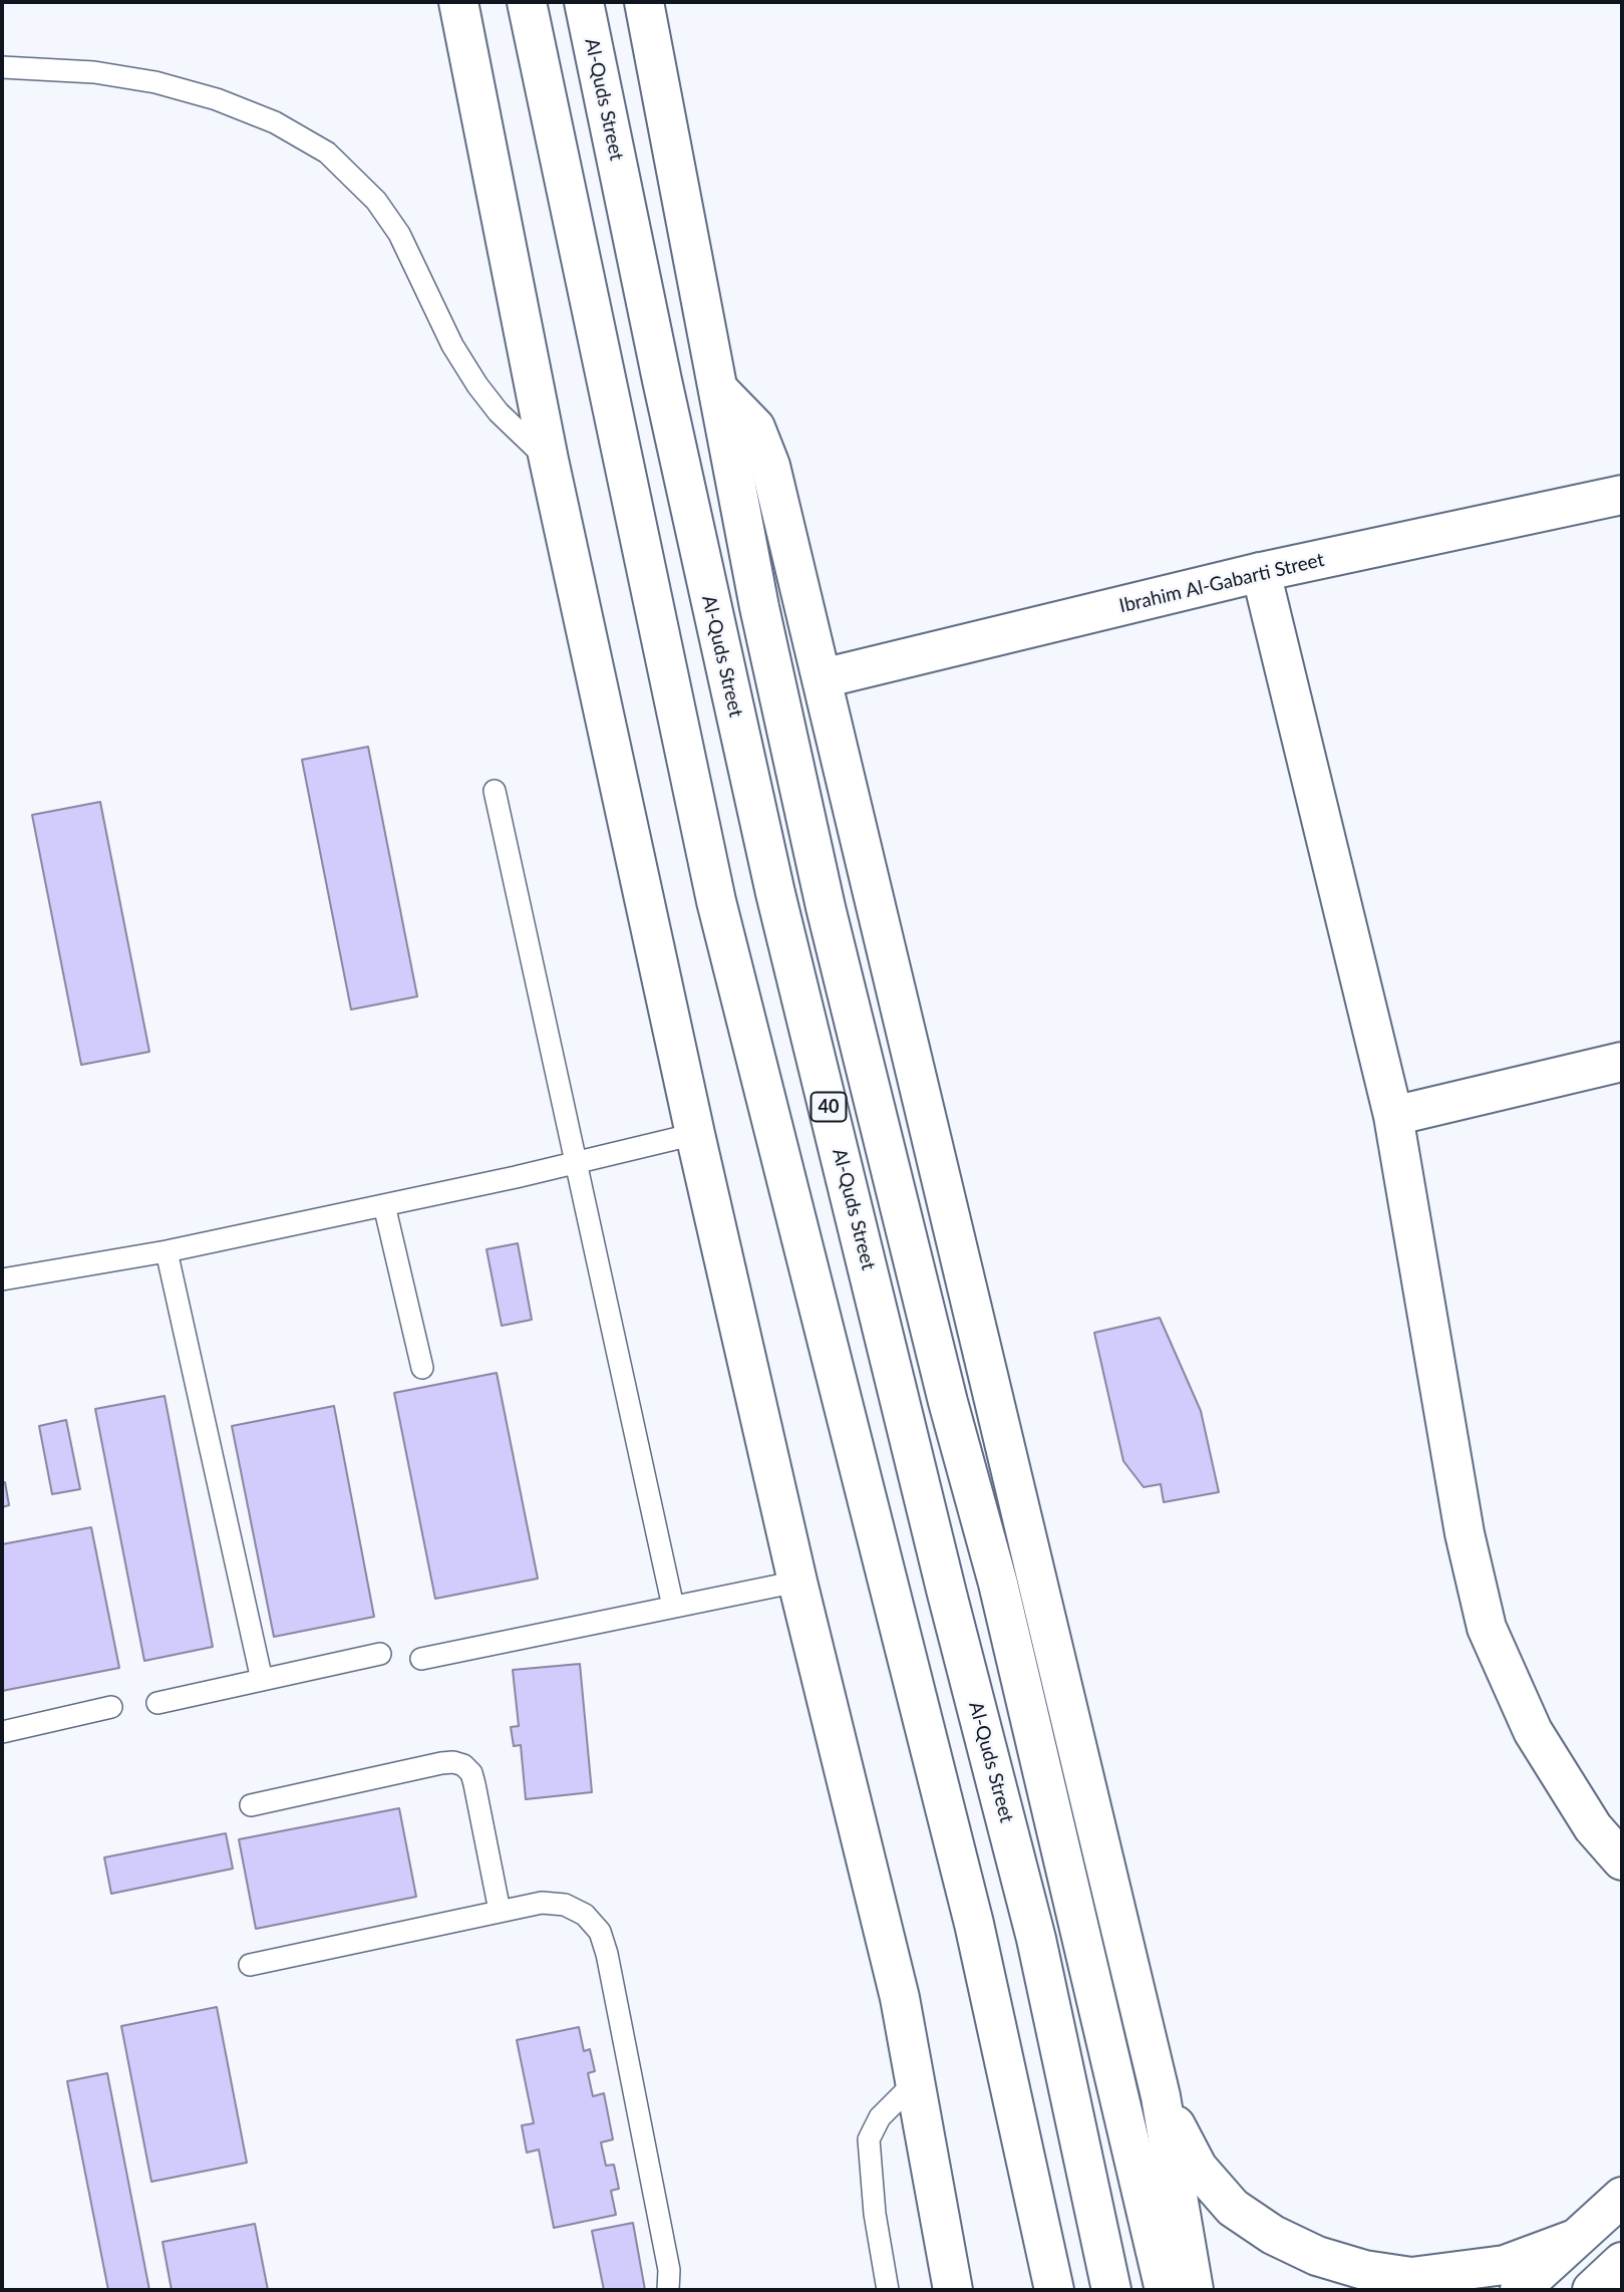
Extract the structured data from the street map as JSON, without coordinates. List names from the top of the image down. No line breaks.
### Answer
{"streets":{"main road":["Al-Quds Street","Ibrahim Al-Gabarti Street","40"]}}
